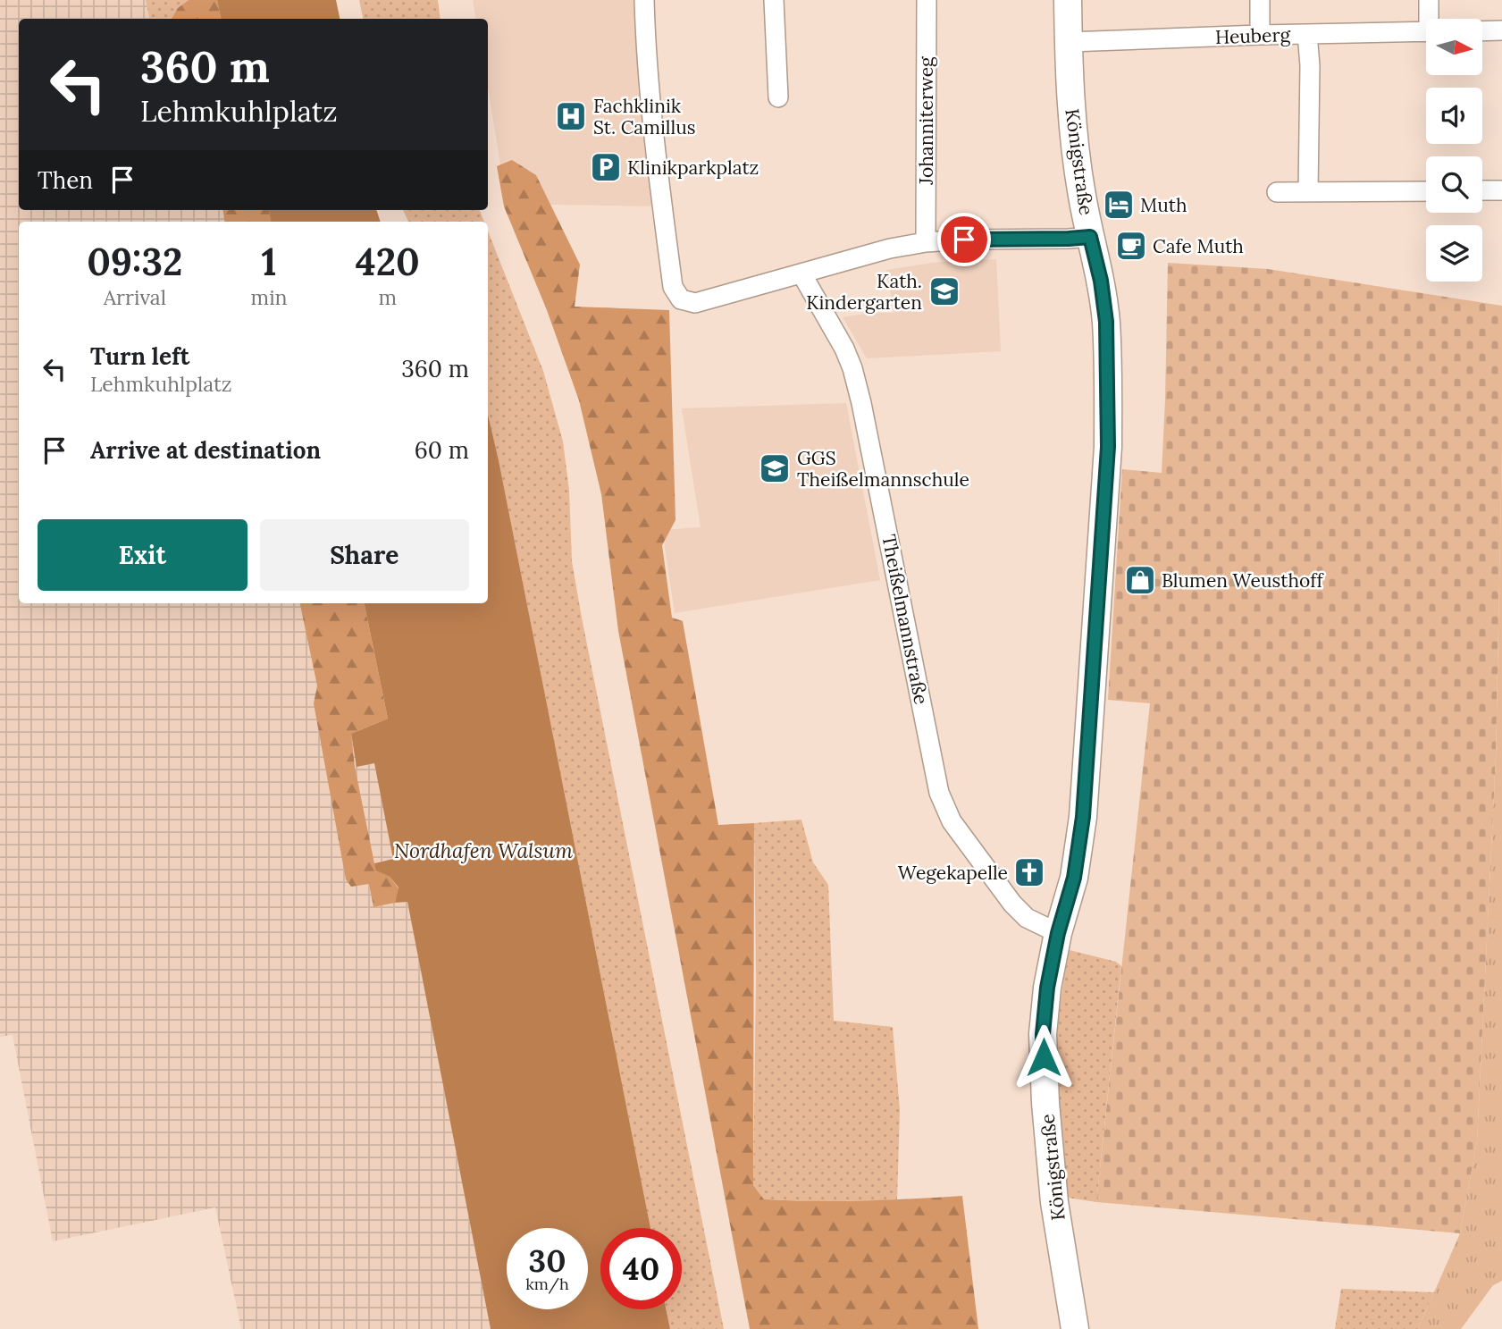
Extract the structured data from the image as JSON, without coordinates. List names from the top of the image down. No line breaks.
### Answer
{"streets":{"street":["Heuberg","Johanniterweg","Königstraße","Theißelmannstraße"]},"crossings":[["Heuberg","Königstraße"],["Königstraße","Theißelmannstraße"]],"water":["Nordhafen Walsum"],"places":{"hospital":["Fachklinik St. Camillus"],"parking":["Klinikparkplatz"],"hotel":["Muth"],"cafe":["Cafe Muth"],"school or university":["Kath. Kindergarten","GGS Theißelmannschule"],"shop":["Blumen Weusthoff"],"church":["Wegekapelle"]},"north":"right","page":{"turn":["360 m","Lehmkuhlplatz"],"then":"Then","eta":["09:32","Arrival","1","min","420","m"],"list":[{"name":"Turn left","note":"Lehmkuhlplatz","value":"360 m"},{"name":"Arrive at destination","value":"60 m"}],"buttons":["Exit","Share"],"speed":"30 km/h","limit":"40"}}
